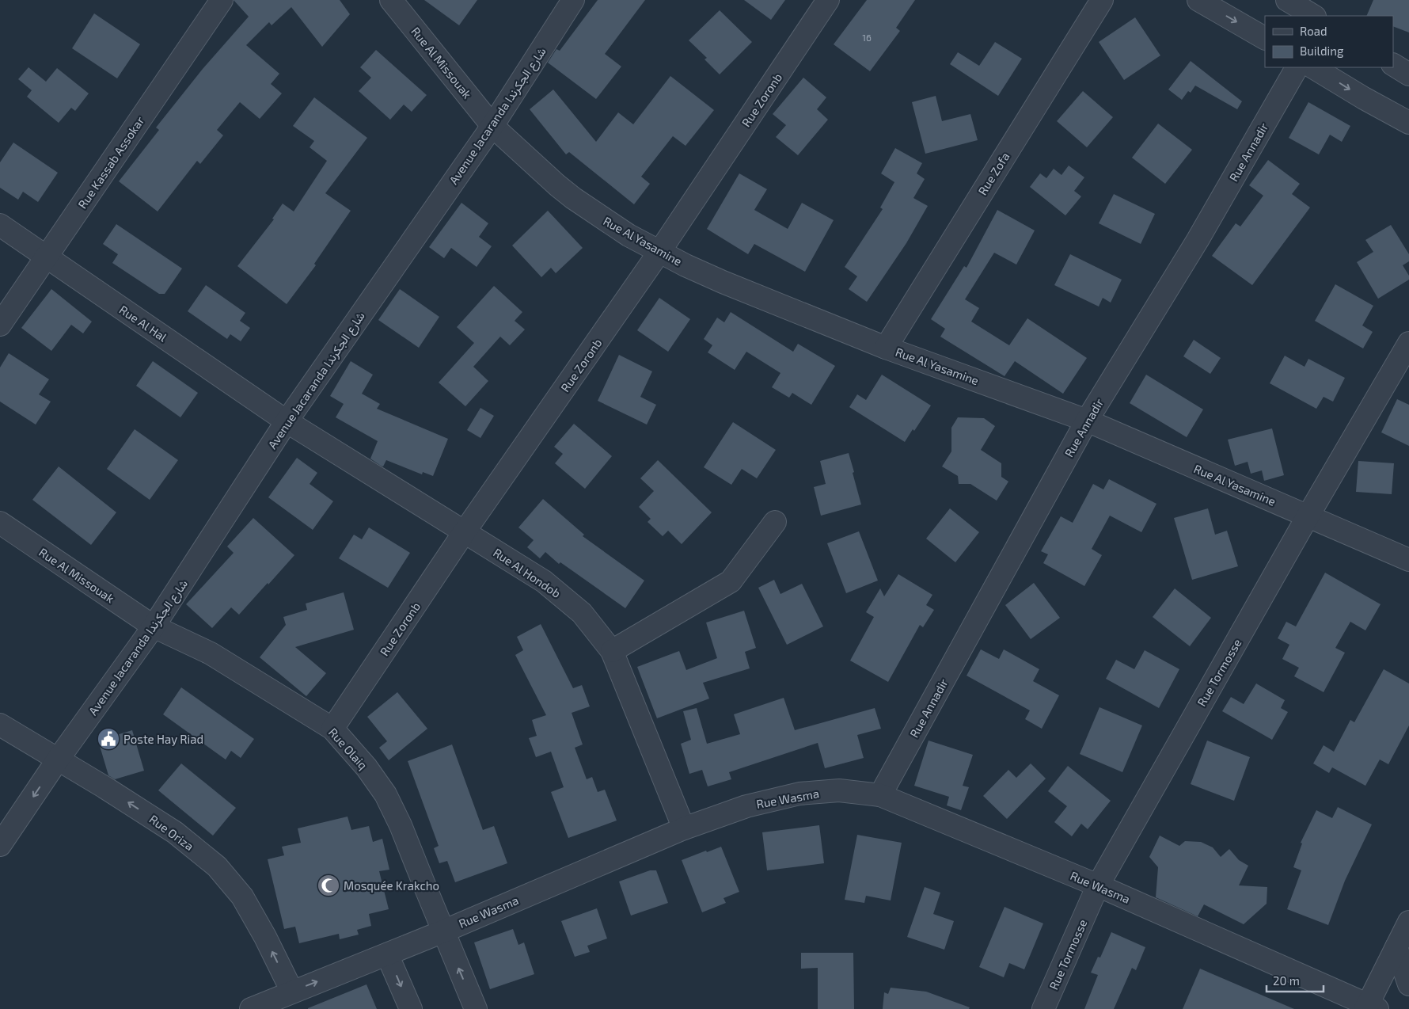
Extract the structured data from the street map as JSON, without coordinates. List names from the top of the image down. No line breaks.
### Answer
{"streets":{"street":["Rue Al Missouak","Rue Zoronb","Avenue Jacaranda شارع الجكرندا","Rue Annadir","Rue Kassab Assokar","Rue Zofa","Rue Al Yasamine","Rue Al Hal","Rue Al Hondob","Rue Tormosse","Rue Olaiq","Rue Wasma","Rue Oriza"]},"crossings":[["Rue Al Missouak","Avenue Jacaranda شارع الجكرندا"],["Rue Al Missouak","Rue Al Yasamine"],["Rue Al Missouak","Rue Olaiq"],["Rue Zoronb","Rue Al Yasamine"],["Rue Zoronb","Rue Al Hondob"],["Rue Zoronb","Rue Olaiq"],["Avenue Jacaranda شارع الجكرندا","Rue Al Yasamine"],["Avenue Jacaranda شارع الجكرندا","Rue Al Hal"],["Avenue Jacaranda شارع الجكرندا","Rue Al Hondob"],["Avenue Jacaranda شارع الجكرندا","Rue Olaiq"],["Avenue Jacaranda شارع الجكرندا","Rue Oriza"],["Rue Annadir","Rue Al Yasamine"],["Rue Annadir","Rue Wasma"],["Rue Kassab Assokar","Rue Al Hal"],["Rue Zofa","Rue Al Yasamine"],["Rue Al Yasamine","Rue Tormosse"],["Rue Al Hal","Rue Al Hondob"],["Rue Al Hondob","Rue Wasma"],["Rue Tormosse","Rue Wasma"],["Rue Olaiq","Rue Wasma"],["Rue Wasma","Rue Oriza"]],"one_way":["Rue Oriza"],"places":{"public building":["Poste Hay Riad"],"mosque":["Mosquée Krakcho"]},"house_numbers":["16"],"legend":["Road","Building"],"scale_bar":"20 m"}
